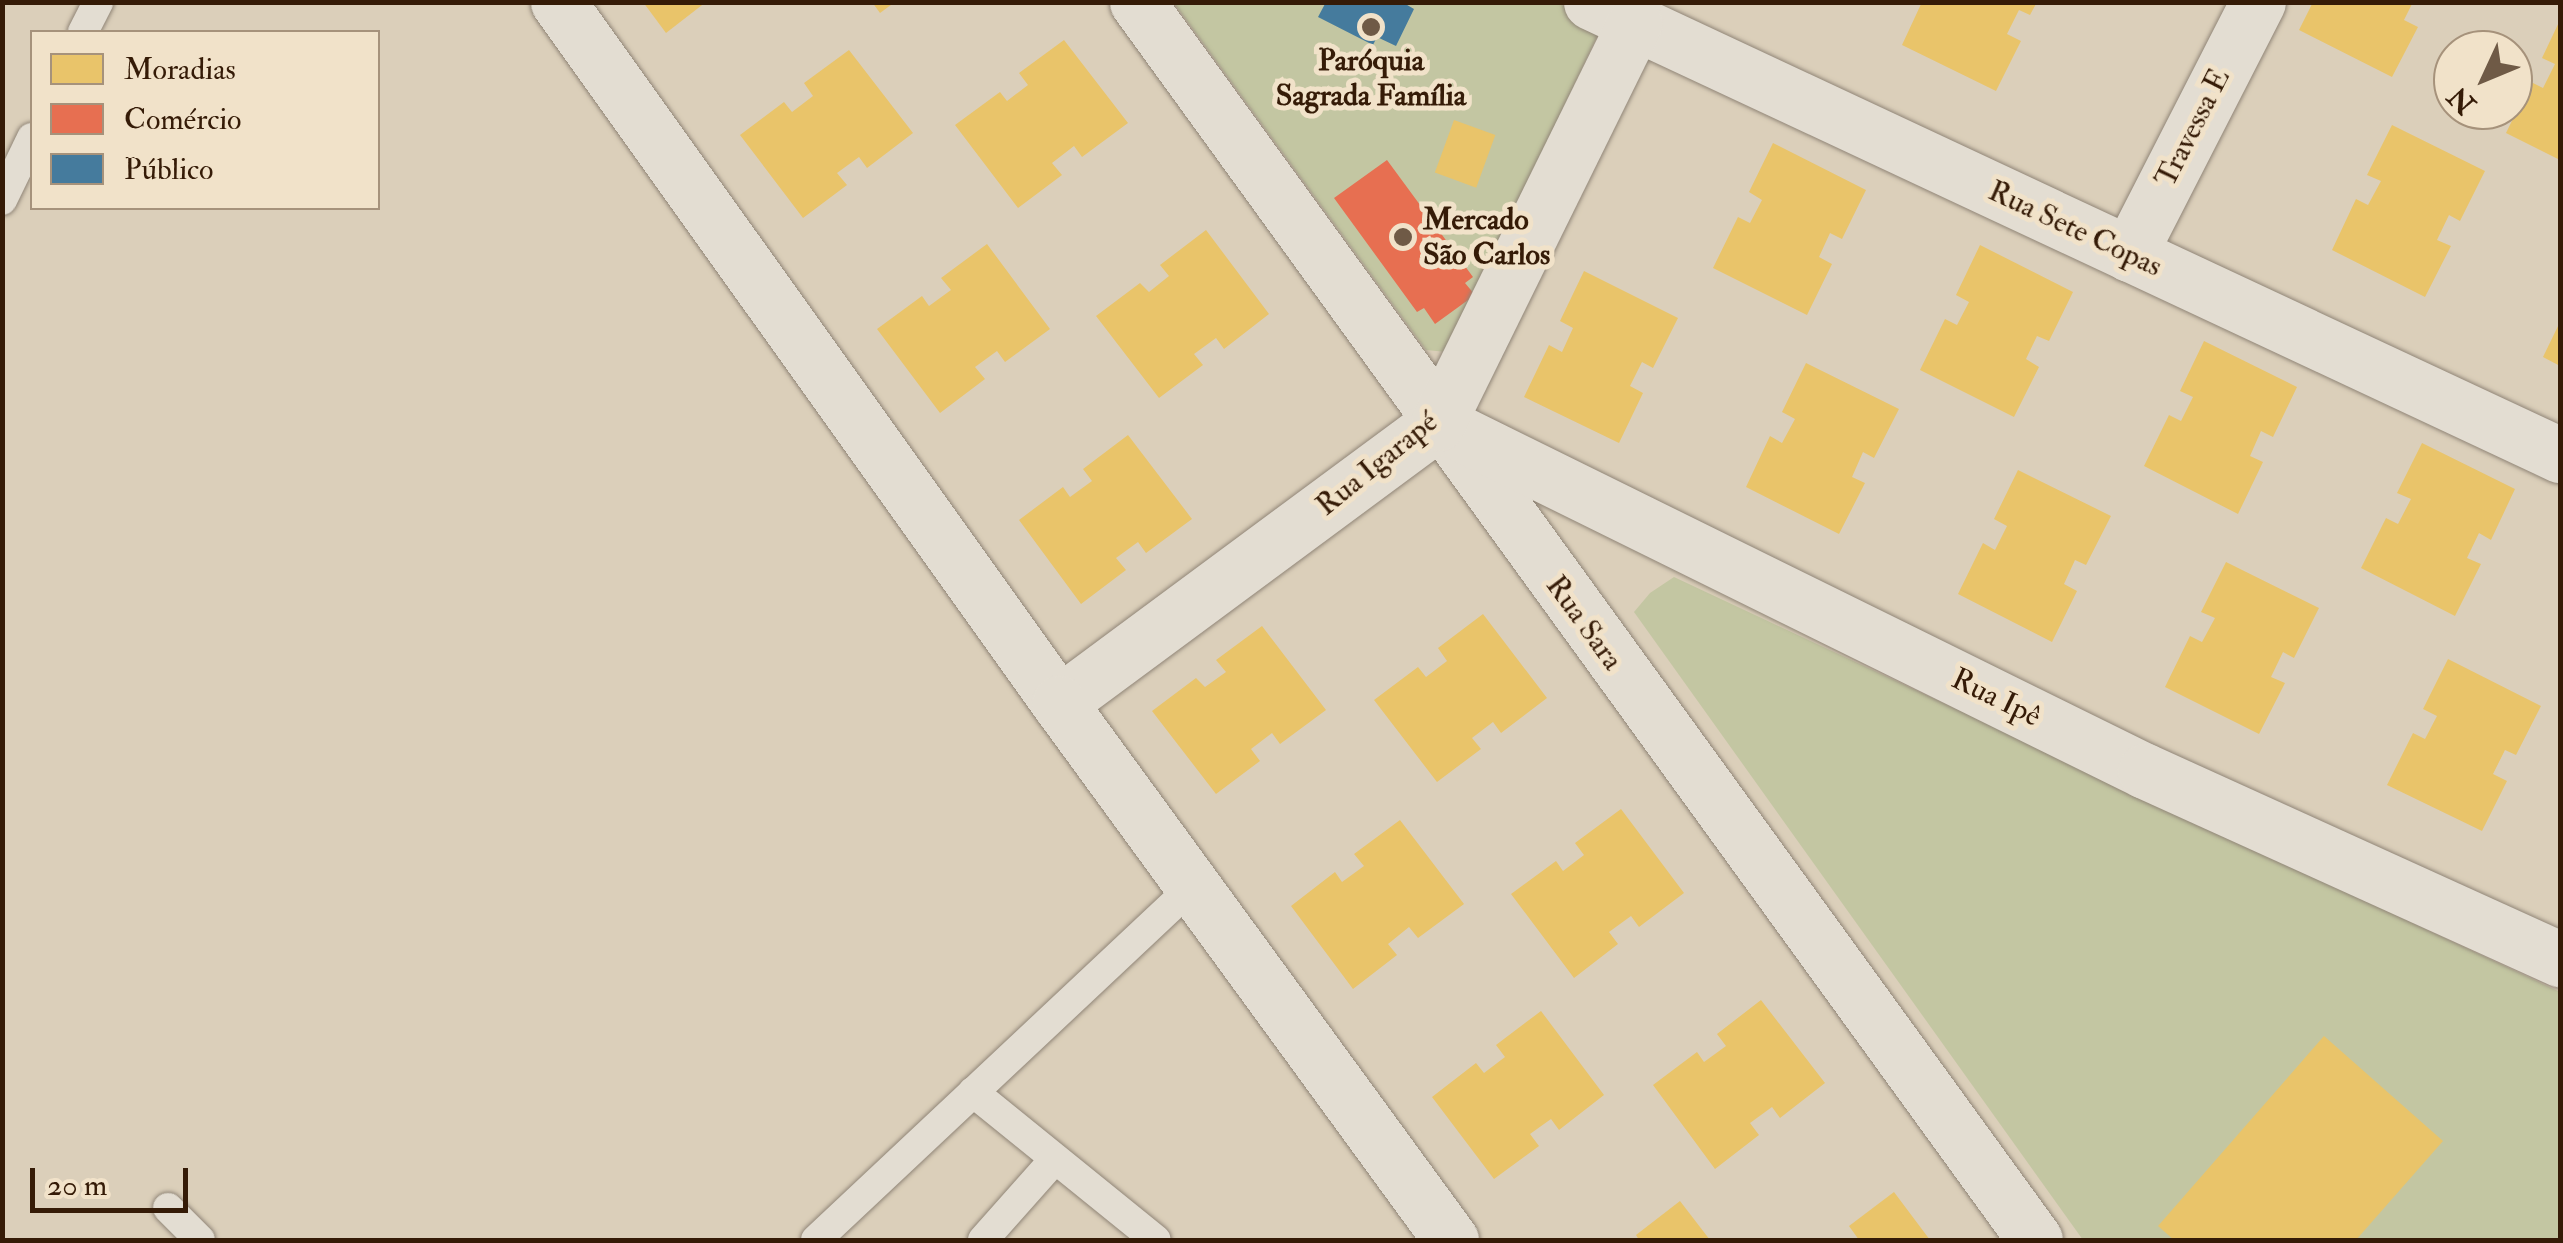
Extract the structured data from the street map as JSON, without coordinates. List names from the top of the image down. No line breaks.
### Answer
{"streets":{"street":["Travessa E","Rua Sete Copas","Rua Igarapé","Rua Sara","Rua Ipê"]},"crossings":[["Travessa E","Rua Sete Copas"],["Rua Sete Copas","Rua Igarapé"],["Rua Igarapé","Rua Sara"],["Rua Igarapé","Rua Ipê"],["Rua Sara","Rua Ipê"]],"places":["Paróquia Sagrada Família","Mercado São Carlos"],"legend":["Moradias","Comércio","Público"],"scale_bar":"20 m","north":"bottom left"}
